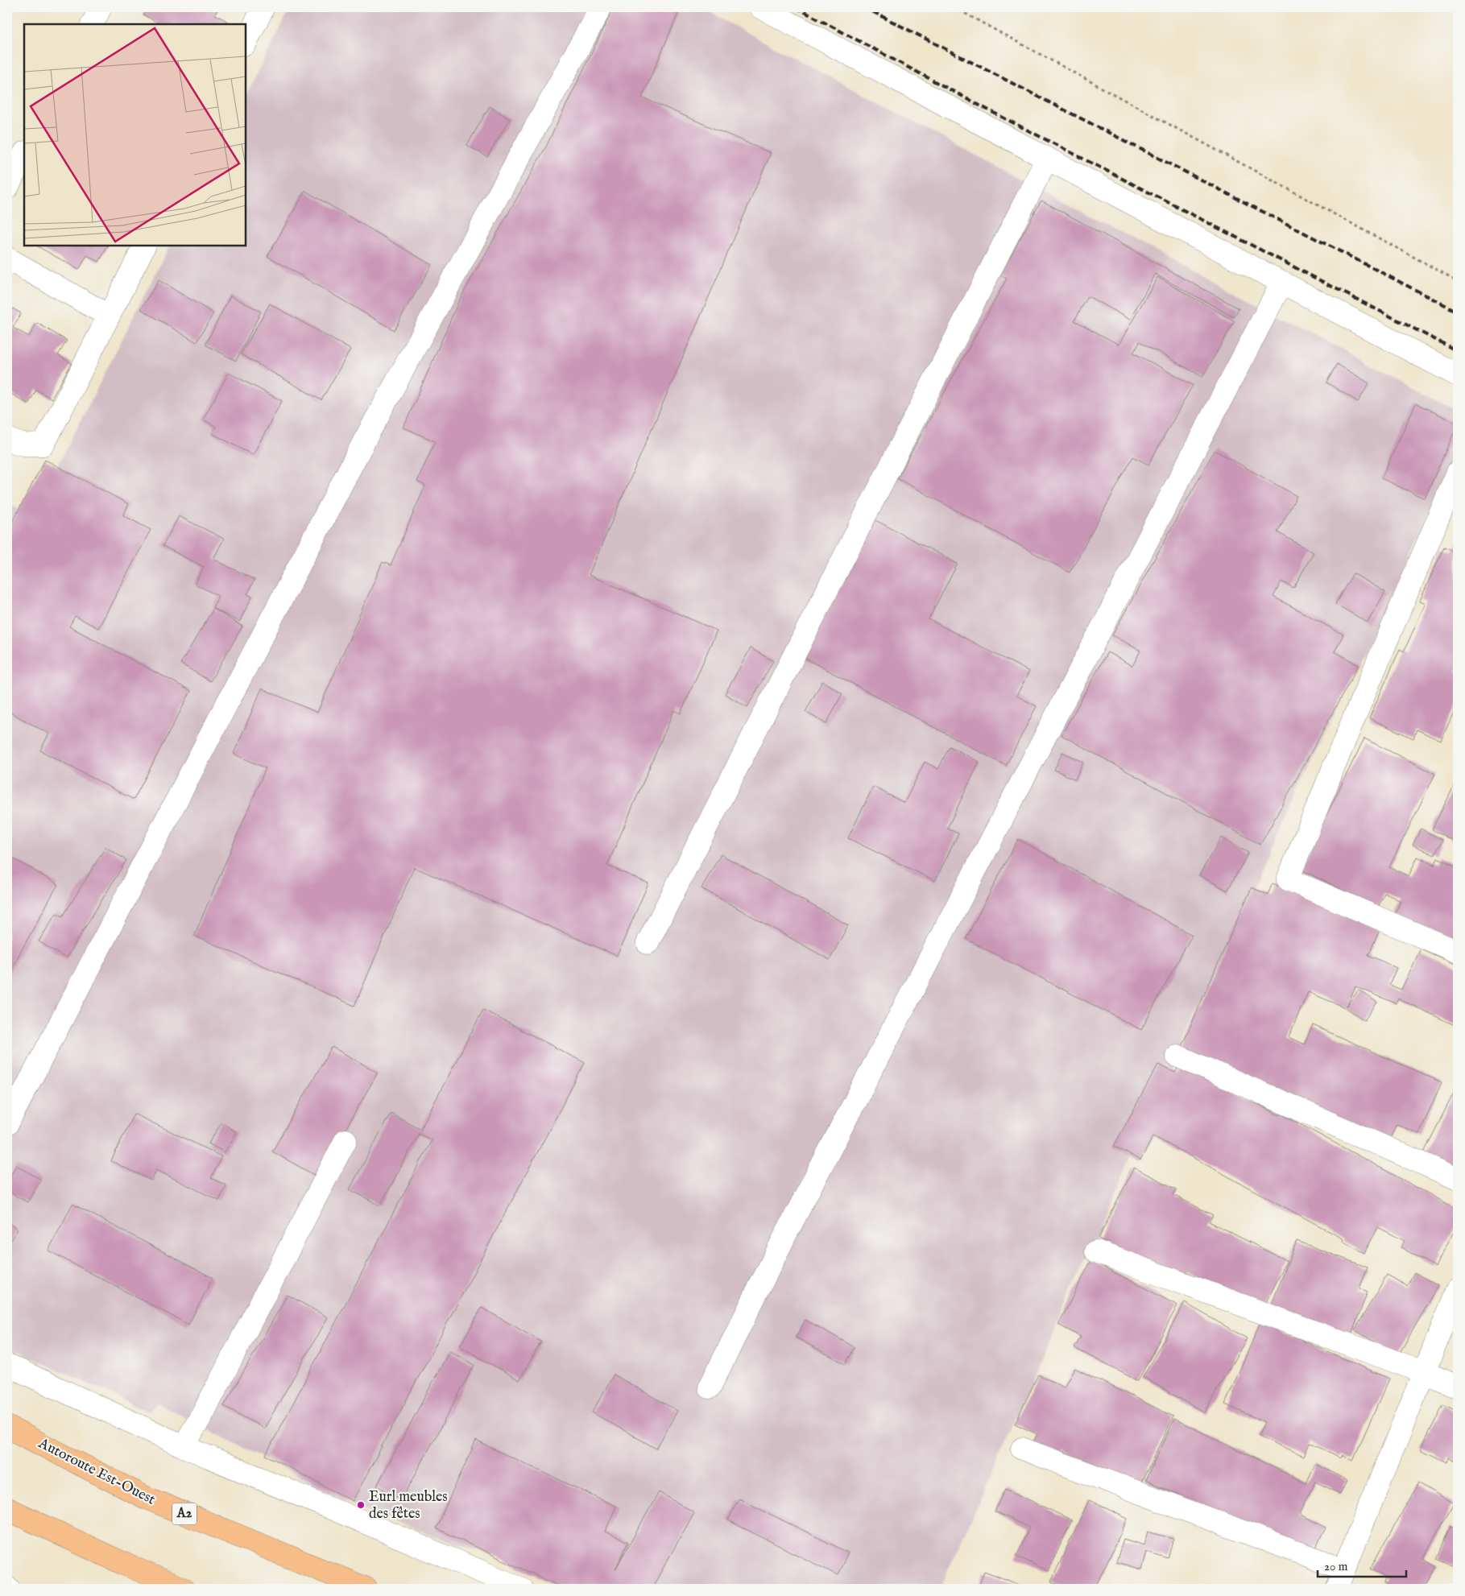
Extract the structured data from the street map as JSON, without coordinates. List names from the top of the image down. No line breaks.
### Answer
{"streets":{"highway":["Autoroute Est-Ouest","A2"]},"places":["Eurl meubles des fêtes"],"scale_bar":"20 m"}
